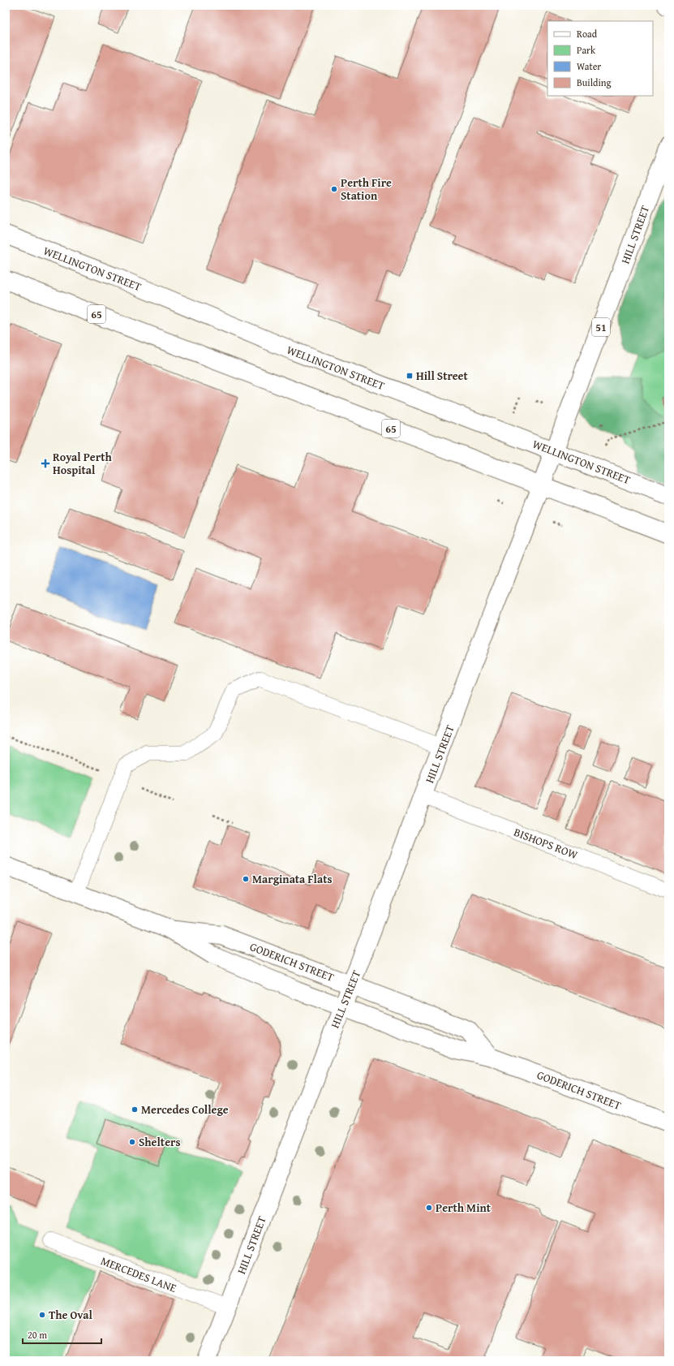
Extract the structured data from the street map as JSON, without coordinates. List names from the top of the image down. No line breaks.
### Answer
{"streets":{"main road":["HILL STREET","WELLINGTON STREET","65","51","GODERICH STREET"],"lane":["BISHOPS ROW","MERCEDES LANE"]},"crossings":[["HILL STREET","WELLINGTON STREET"],["HILL STREET","65"],["HILL STREET","BISHOPS ROW"],["HILL STREET","GODERICH STREET"],["HILL STREET","MERCEDES LANE"]],"places":{"other":["Perth Fire Station","Marginata Flats","Mercedes College","Shelters","Perth Mint","The Oval"],"transit":["Hill Street"],"health":["Royal Perth Hospital"]},"legend":["Road","Park","Water","Building"],"scale_bar":"20 m"}
